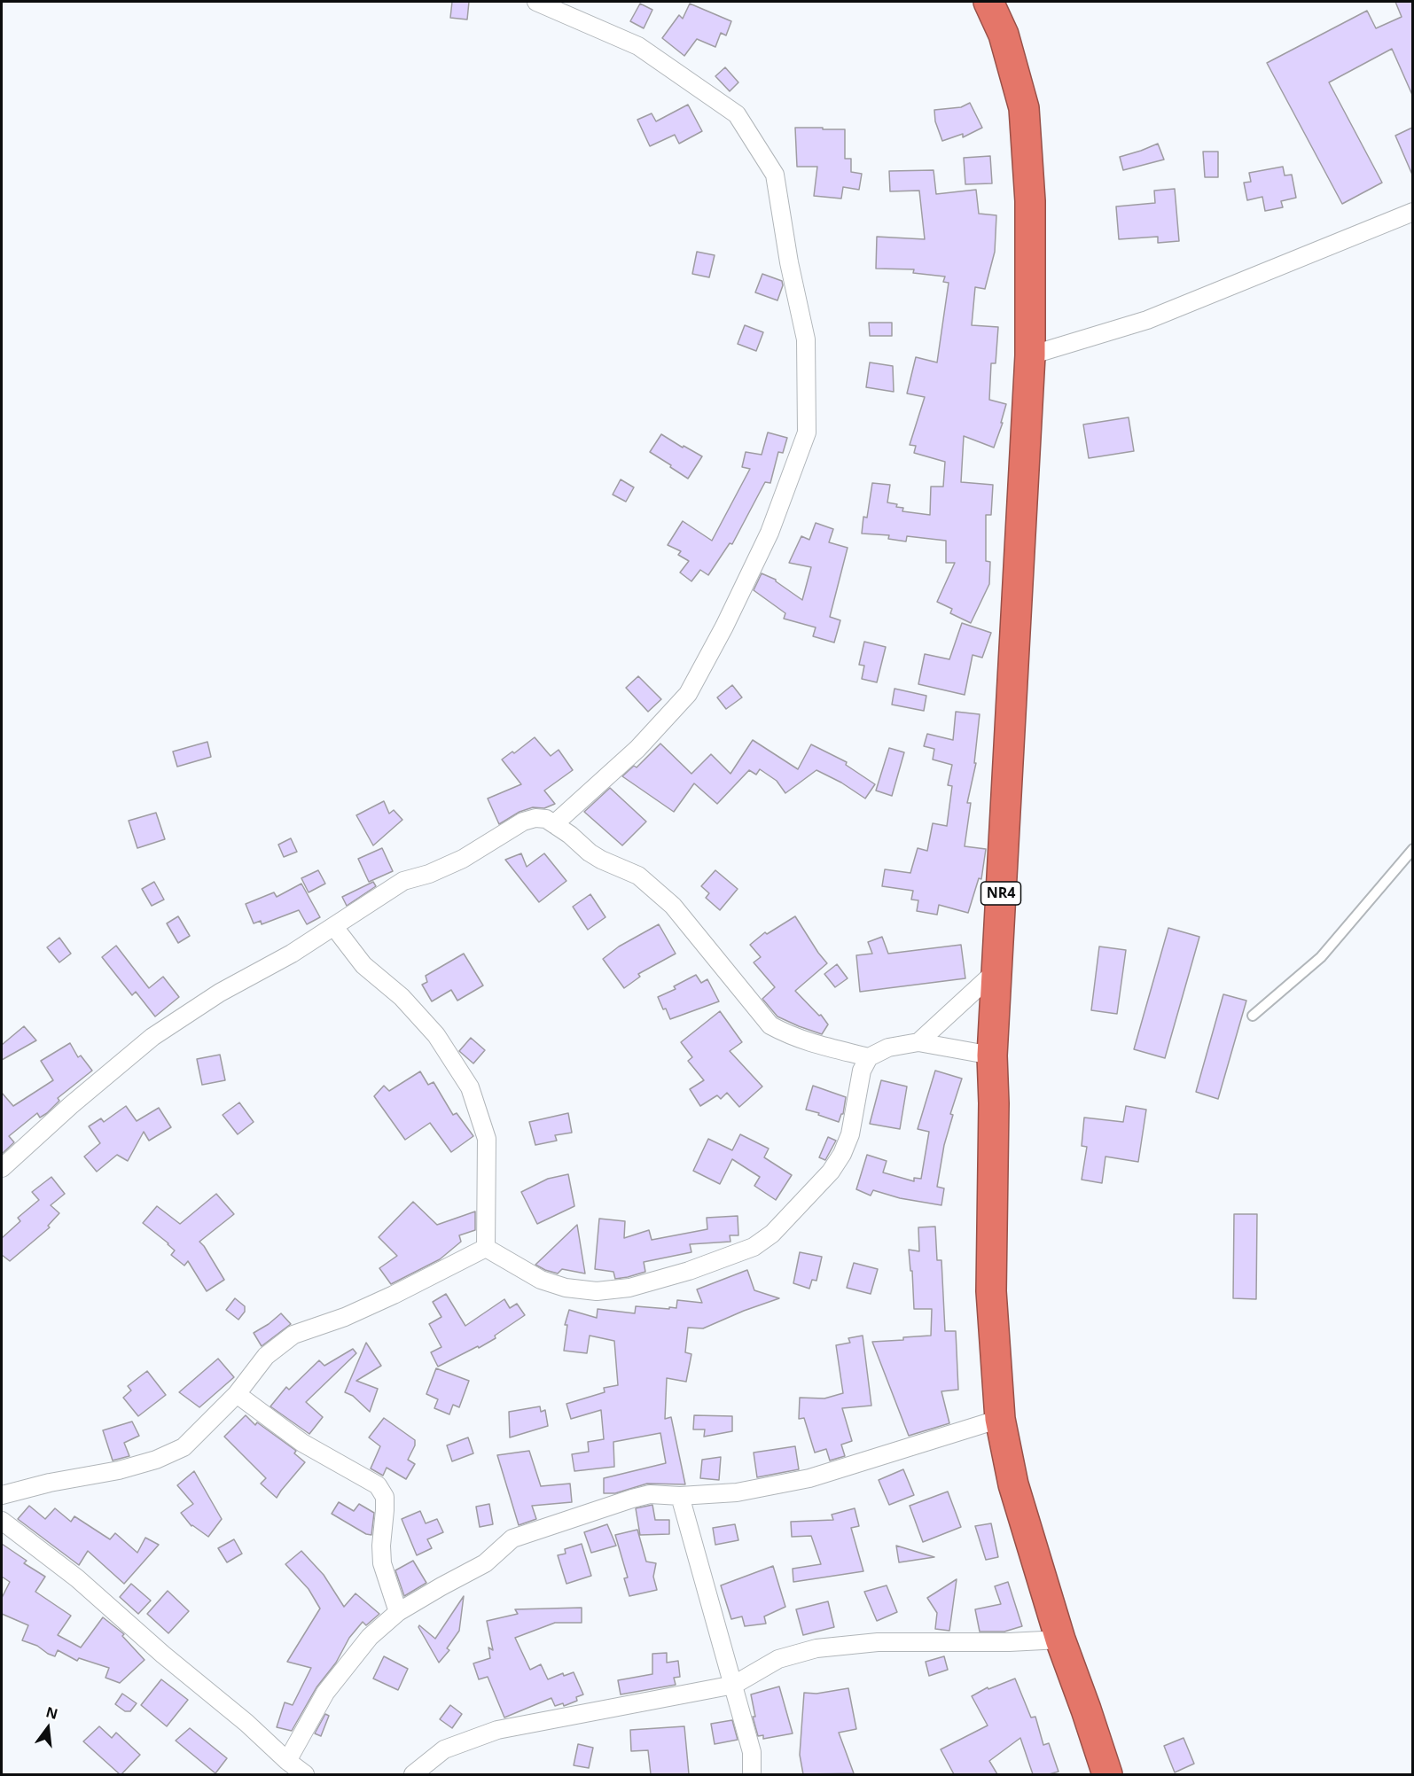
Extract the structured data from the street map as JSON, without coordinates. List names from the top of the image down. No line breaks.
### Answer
{"streets":{"highway":["NR4"]},"north":"top"}
